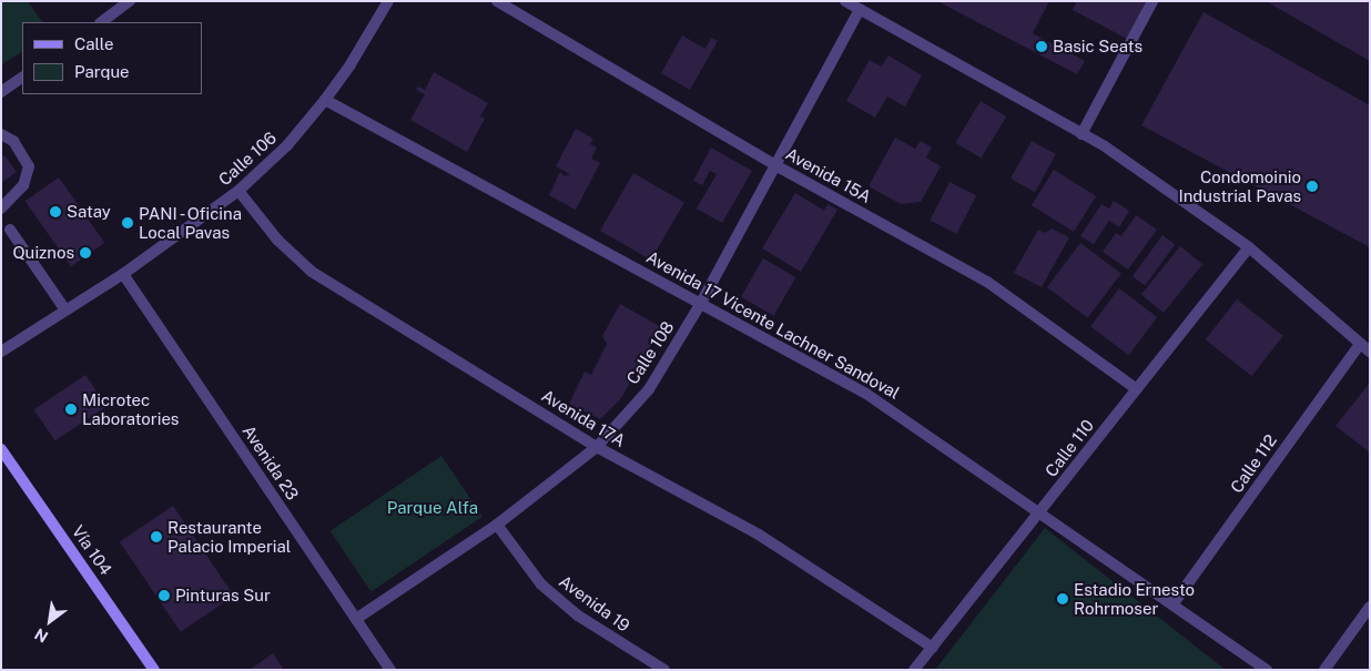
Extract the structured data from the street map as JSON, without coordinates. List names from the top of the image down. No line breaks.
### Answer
{"streets":{"main road":["Vía 104"],"street":["Calle 106","Avenida 15A","Avenida 17 Vicente Lachner Sandoval","Calle 108","Avenida 17A","Calle 110","Avenida 23","Calle 112","Avenida 19"]},"crossings":[["Calle 106","Avenida 17 Vicente Lachner Sandoval"],["Calle 106","Avenida 17A"],["Calle 106","Avenida 23"],["Avenida 15A","Calle 108"],["Avenida 15A","Calle 110"],["Avenida 17 Vicente Lachner Sandoval","Calle 108"],["Avenida 17 Vicente Lachner Sandoval","Calle 110"],["Avenida 17 Vicente Lachner Sandoval","Calle 112"],["Calle 108","Avenida 17A"],["Calle 108","Avenida 23"],["Calle 108","Avenida 19"],["Avenida 17A","Calle 110"]],"parks":["Parque Alfa"],"places":["Basic Seats","Condomoinio Industrial Pavas","Satay","PANI - Oficina Local Pavas","Quiznos","Microtec Laboratories","Restaurante Palacio Imperial","Pinturas Sur","Estadio Ernesto Rohrmoser"],"legend":["Calle","Parque"],"north":"bottom left"}
